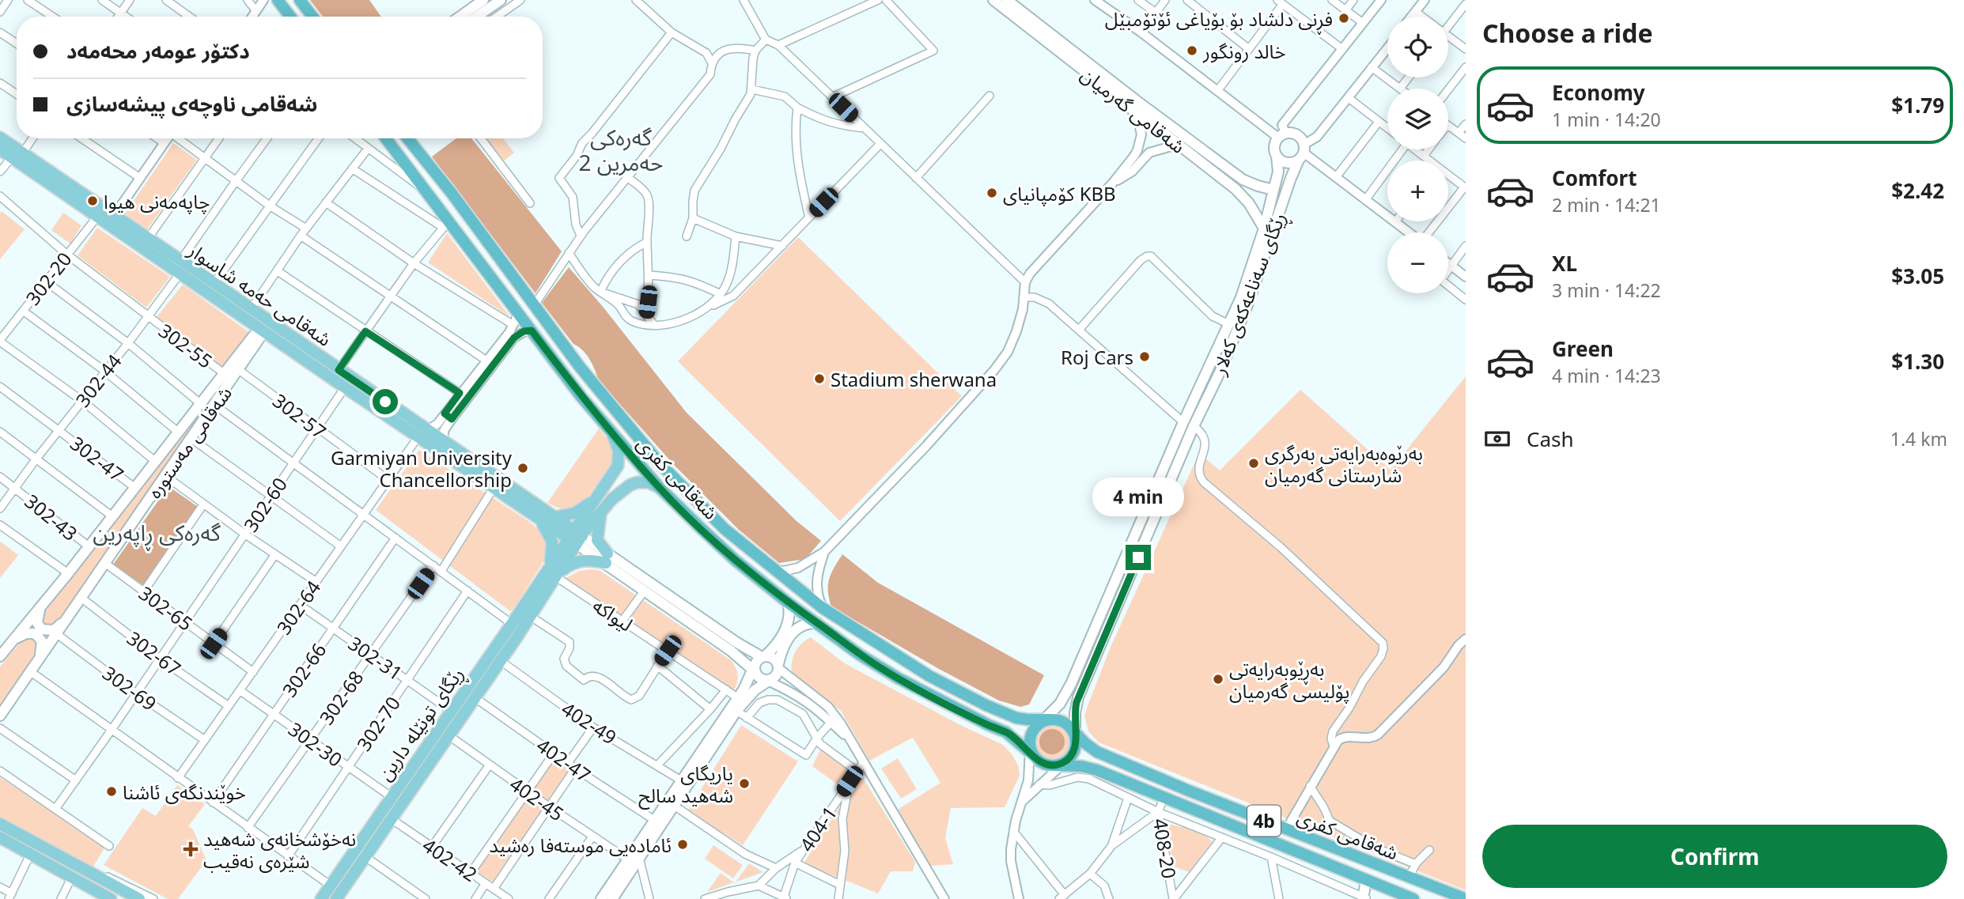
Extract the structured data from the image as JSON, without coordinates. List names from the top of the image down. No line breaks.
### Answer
{"streets":{"highway":["شەقامی کفری","4b"],"main road":["شەقامی گەرمیان","ڕێگای سەناعەکەی کەلار","شەقامی حەمە شاسوار","شەقامی مەستورە","ڕێگای تونێلە دارین"],"street":["302-20","302-55","302-44","302-57","302-47","302-60","302-43","302-64","302-65","لیواکە","302-67","302-31","302-66","302-69","302-68","402-49","302-70","302-30","402-47","402-45","404-1","408-20","402-42"]},"crossings":[["شەقامی گەرمیان","ڕێگای سەناعەکەی کەلار"],["302-20","شەقامی حەمە شاسوار"],["302-20","302-55"],["ڕێگای سەناعەکەی کەلار","شەقامی کفری"],["شەقامی حەمە شاسوار","302-44"],["شەقامی حەمە شاسوار","شەقامی مەستورە"],["شەقامی حەمە شاسوار","302-60"],["شەقامی حەمە شاسوار","302-64"],["302-55","302-44"],["302-55","شەقامی مەستورە"],["302-44","302-47"],["302-44","302-43"],["302-57","شەقامی مەستورە"],["302-57","302-60"],["302-57","302-64"],["شەقامی مەستورە","302-47"],["شەقامی مەستورە","302-43"],["شەقامی مەستورە","302-65"],["شەقامی مەستورە","302-67"],["شەقامی مەستورە","302-69"],["شەقامی کفری","408-20"],["302-60","302-65"],["302-60","302-67"],["302-60","302-69"],["302-64","302-65"],["302-64","302-67"],["302-64","302-31"],["302-64","302-69"],["302-64","302-30"],["لیواکە","ڕێگای تونێلە دارین"],["302-31","302-66"],["302-31","302-68"],["302-31","302-70"],["302-31","ڕێگای تونێلە دارین"],["302-66","302-30"],["302-68","302-30"],["302-70","302-30"],["ڕێگای تونێلە دارین","302-30"]],"districts":["گەرەکی حەمرین 2","گەرەکی ڕاپەرین"],"places":{"other":["فڕنی دلشاد بۆ بۆیاغی ئۆتۆمبێل","خالد رونگور","کۆمپانیای KBB","چاپەمەنی هیوا","Roj Cars","Stadium sherwana","بەرێوەبەرایەتی بەرگری شارستانی گەرمیان","Garmiyan University Chancellorship","بەڕێوبەرایەتی پۆلیسی گەرمیان","یاریگای شەهید سالح","خوێندنگەی ئاشنا","ئامادەیی موستەفا رەشید"],"health":["نەخۆشخانەی شەهید شێرەی نەقیب"]},"page":{"heading":"Choose a ride","map_buttons":["+","−"],"banner":["دکتۆر عومەر محەمەد","شەقامی ناوچەی پیشەسازی"],"list":[{"name":"Economy","note":"1 min · 14:20","value":"$1.79"},{"name":"Comfort","note":"2 min · 14:21","value":"$2.42"},{"name":"XL","note":"3 min · 14:22","value":"$3.05"},{"name":"Green","note":"4 min · 14:23","value":"$1.30"}],"pay":["Cash","1.4 km"],"bubble":"4 min","buttons":"Confirm"}}
